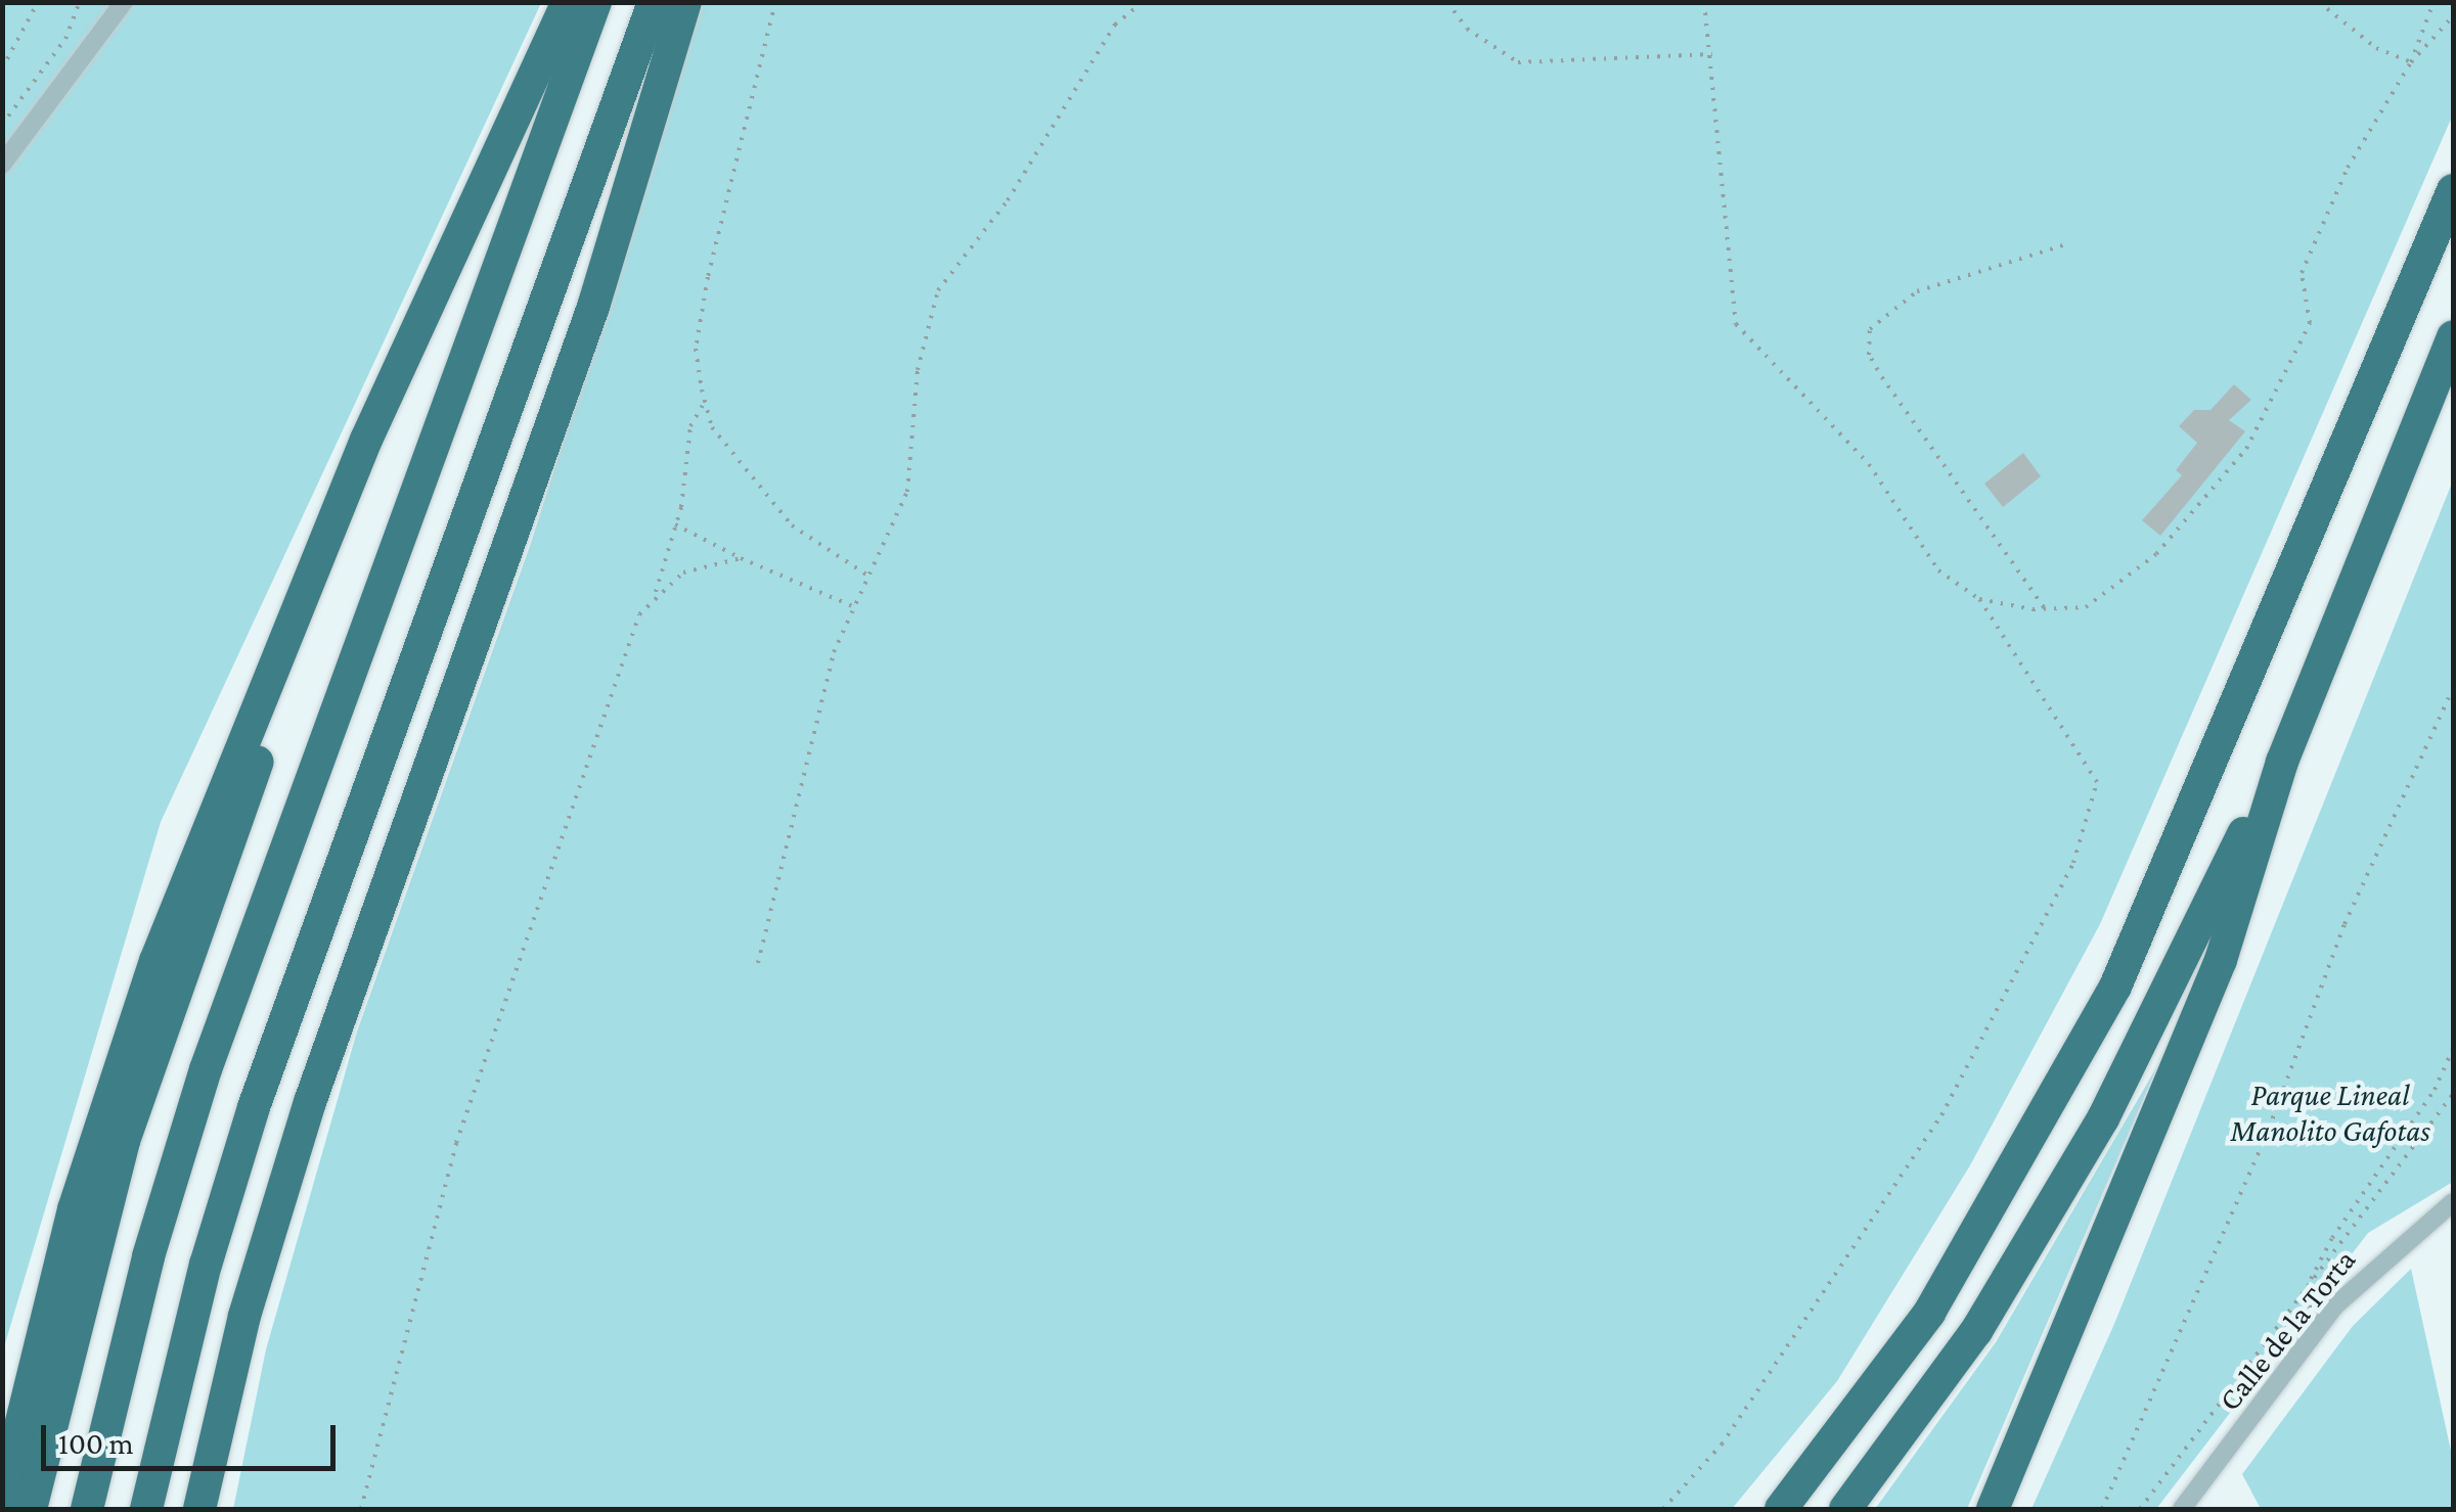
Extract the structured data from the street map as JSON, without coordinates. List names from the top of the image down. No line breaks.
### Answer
{"streets":{"street":["Calle de la Torta"]},"parks":["Parque Lineal Manolito Gafotas"],"scale_bar":"100 m"}
